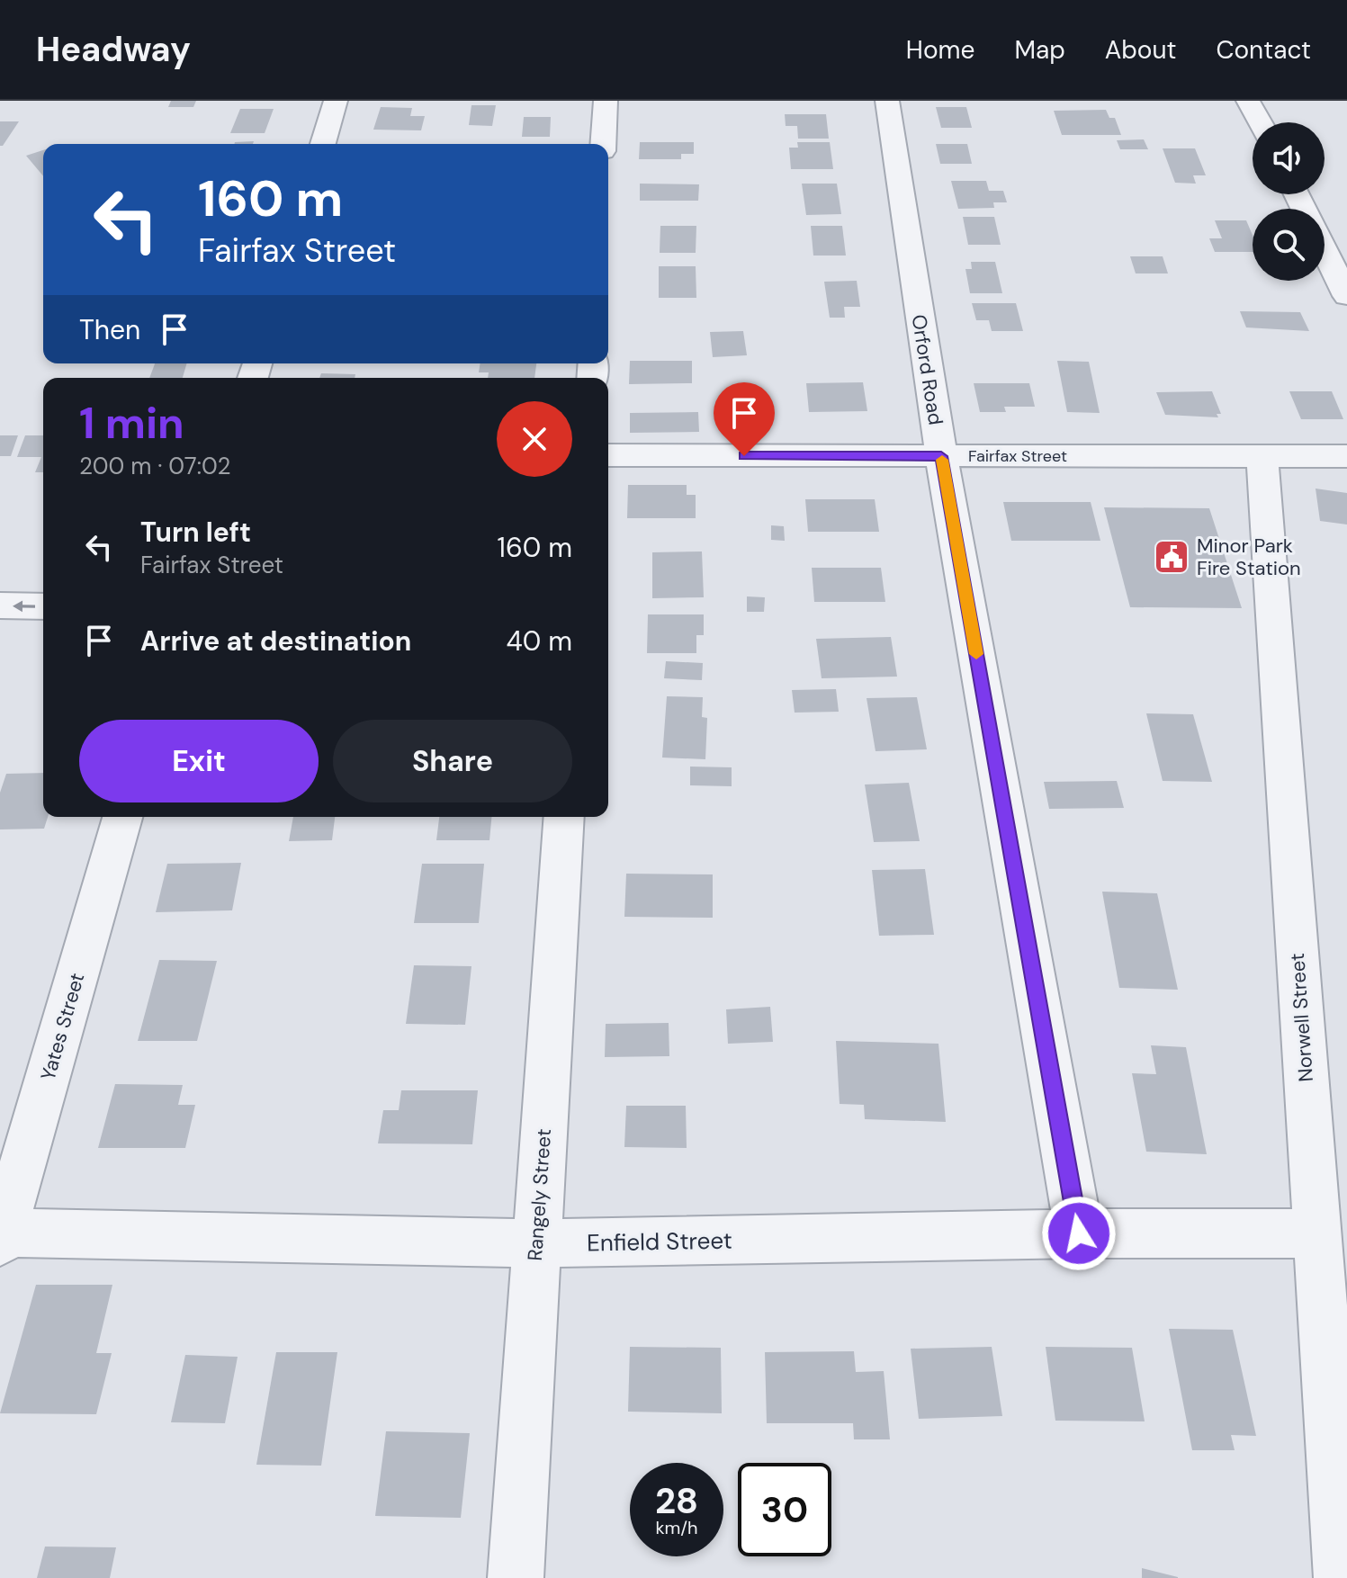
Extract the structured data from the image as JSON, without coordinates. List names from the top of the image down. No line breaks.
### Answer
{"streets":{"street":["Orford Road","Fairfax Street","Norwell Street","Yates Street","Rangely Street","Enfield Street"]},"crossings":[["Orford Road","Fairfax Street"],["Orford Road","Enfield Street"],["Fairfax Street","Norwell Street"],["Norwell Street","Enfield Street"],["Yates Street","Enfield Street"],["Rangely Street","Enfield Street"]],"places":{"public building":["Minor Park Fire Station"]},"page":{"header":"Headway","nav":["Home","Map","About","Contact"],"turn":["160 m","Fairfax Street"],"then":"Then","heading":["1 min","200 m · 07:02"],"list":[{"name":"Turn left","note":"Fairfax Street","value":"160 m"},{"name":"Arrive at destination","value":"40 m"}],"buttons":["Exit","Share"],"speed":"28 km/h","limit":"30"}}
